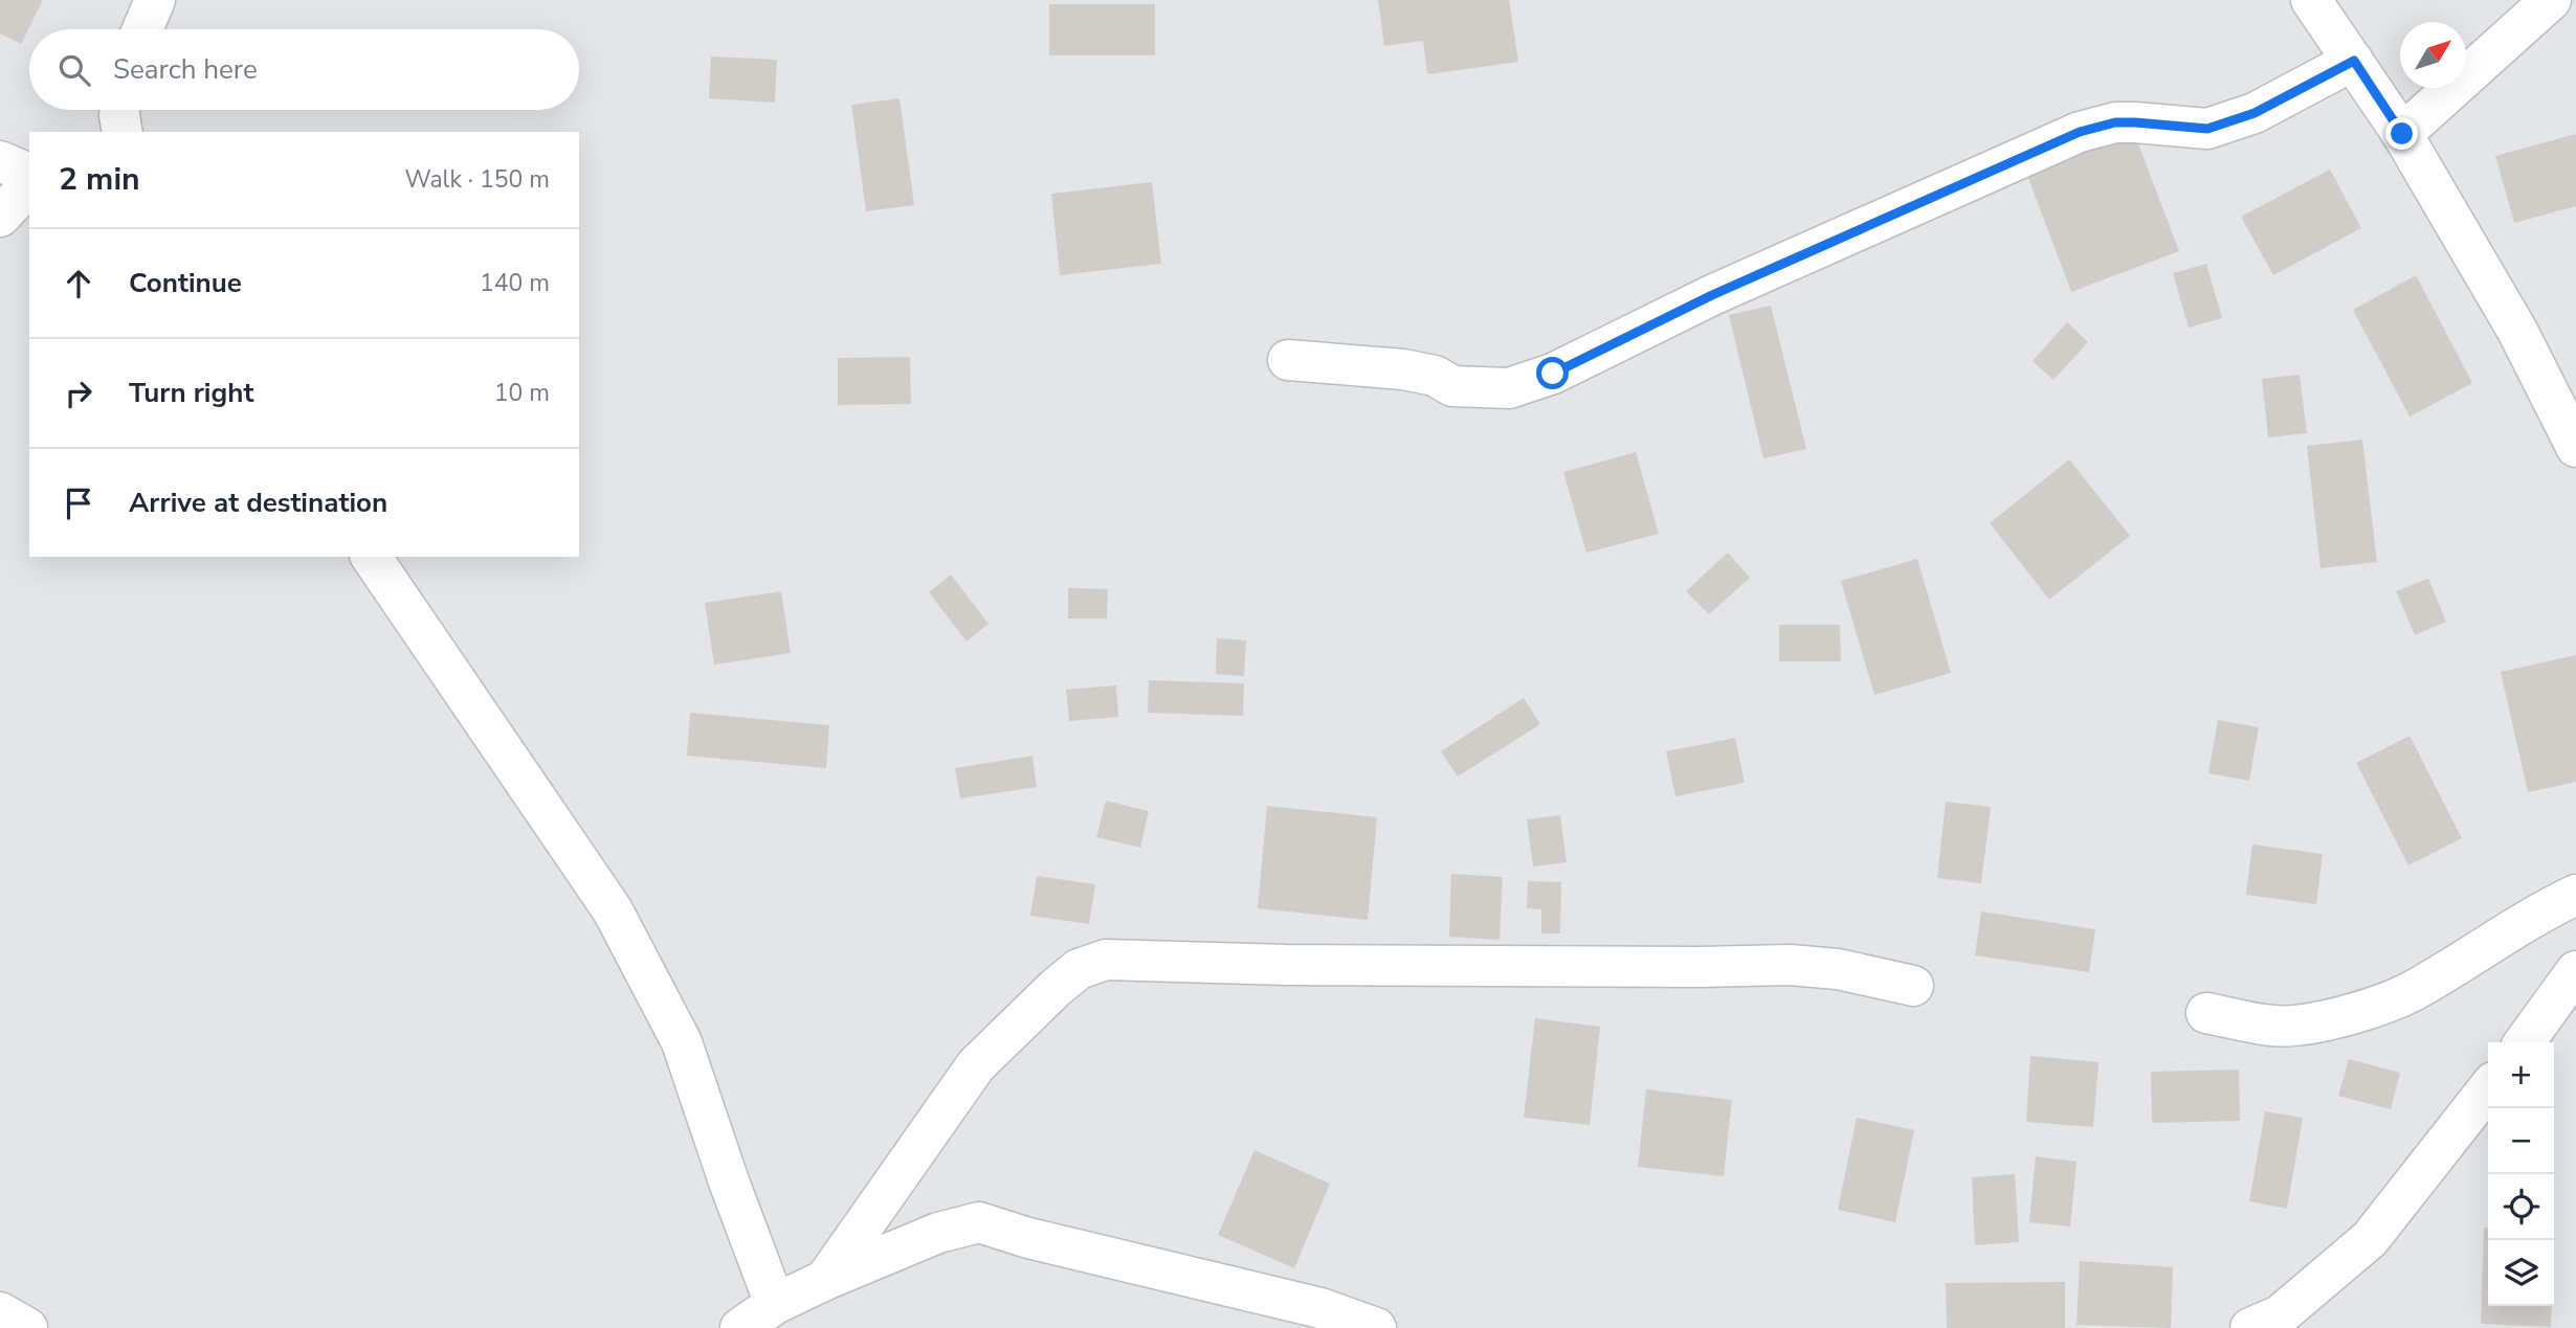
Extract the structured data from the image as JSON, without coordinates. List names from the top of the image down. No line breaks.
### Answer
{"north":"top right","page":{"search":"Search here","heading":["2 min","Walk · 150 m"],"list":[["Continue","140 m"],["Turn right","10 m"],"Arrive at destination"],"map_buttons":["+","−"]}}
